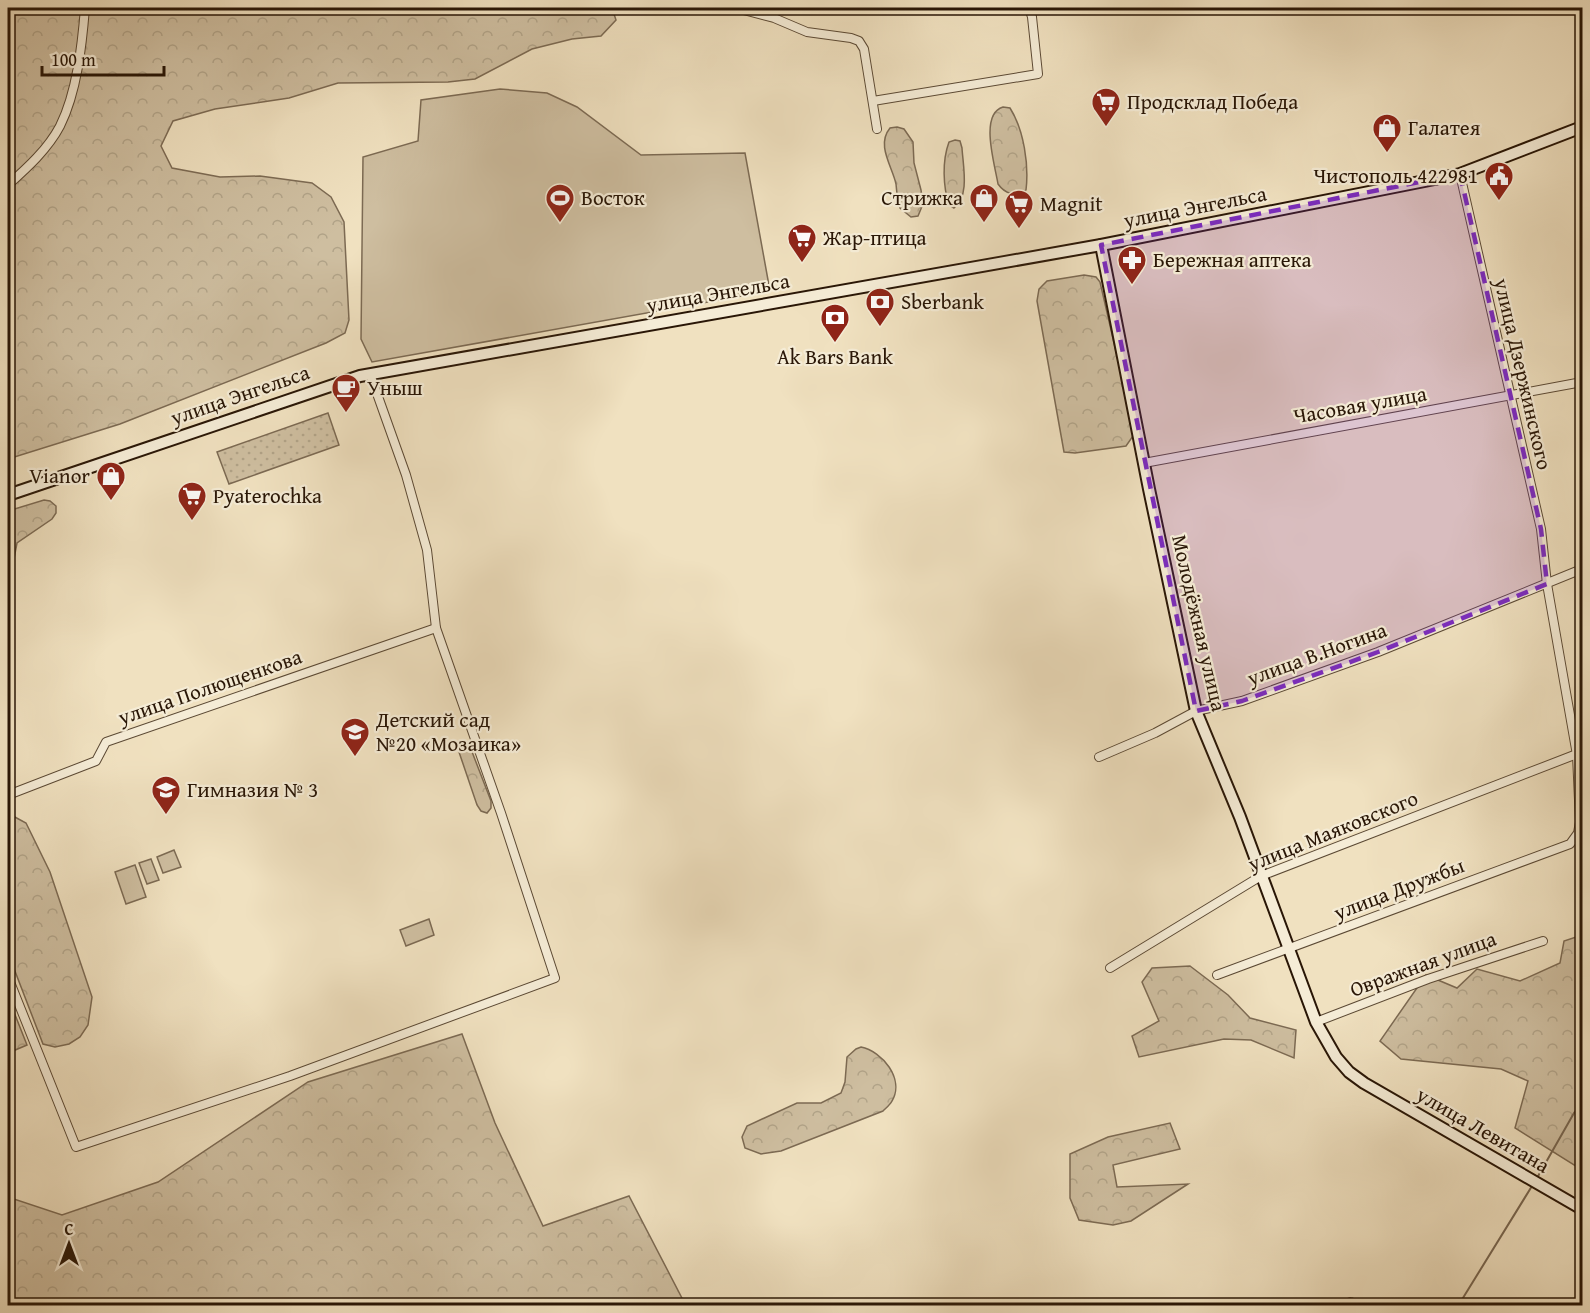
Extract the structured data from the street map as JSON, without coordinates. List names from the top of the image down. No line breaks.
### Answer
{"streets":{"main road":["улица Энгельса","Молодёжная улица","улица Левитана"],"street":["улица Дзержинского","Часовая улица","улица В.Ногина","улица Полющенкова","улица Маяковского","улица Дружбы","Овражная улица"]},"crossings":[["улица Энгельса","улица Дзержинского"],["улица Энгельса","Молодёжная улица"],["улица Дзержинского","Часовая улица"],["улица Дзержинского","улица В.Ногина"],["улица Дзержинского","улица Маяковского"],["улица Дзержинского","улица Дружбы"],["Часовая улица","Молодёжная улица"],["Молодёжная улица","улица В.Ногина"],["Молодёжная улица","улица Маяковского"],["Молодёжная улица","улица Дружбы"],["Молодёжная улица","Овражная улица"],["Молодёжная улица","улица Левитана"]],"places":{"supermarket":["Продсклад Победа","Magnit","Жар-птица","Pyaterochka"],"shop":["Галатея","Стрижка","Vianor"],"public building":["Чистополь 422981"],"sports":["Восток"],"pharmacy":["Бережная аптека"],"bank":["Sberbank","Ak Bars Bank"],"cafe":["Уныш"],"school or university":["Детский сад №20 «Мозаика»","Гимназия № 3"]},"scale_bar":"100 m","north":"top"}
